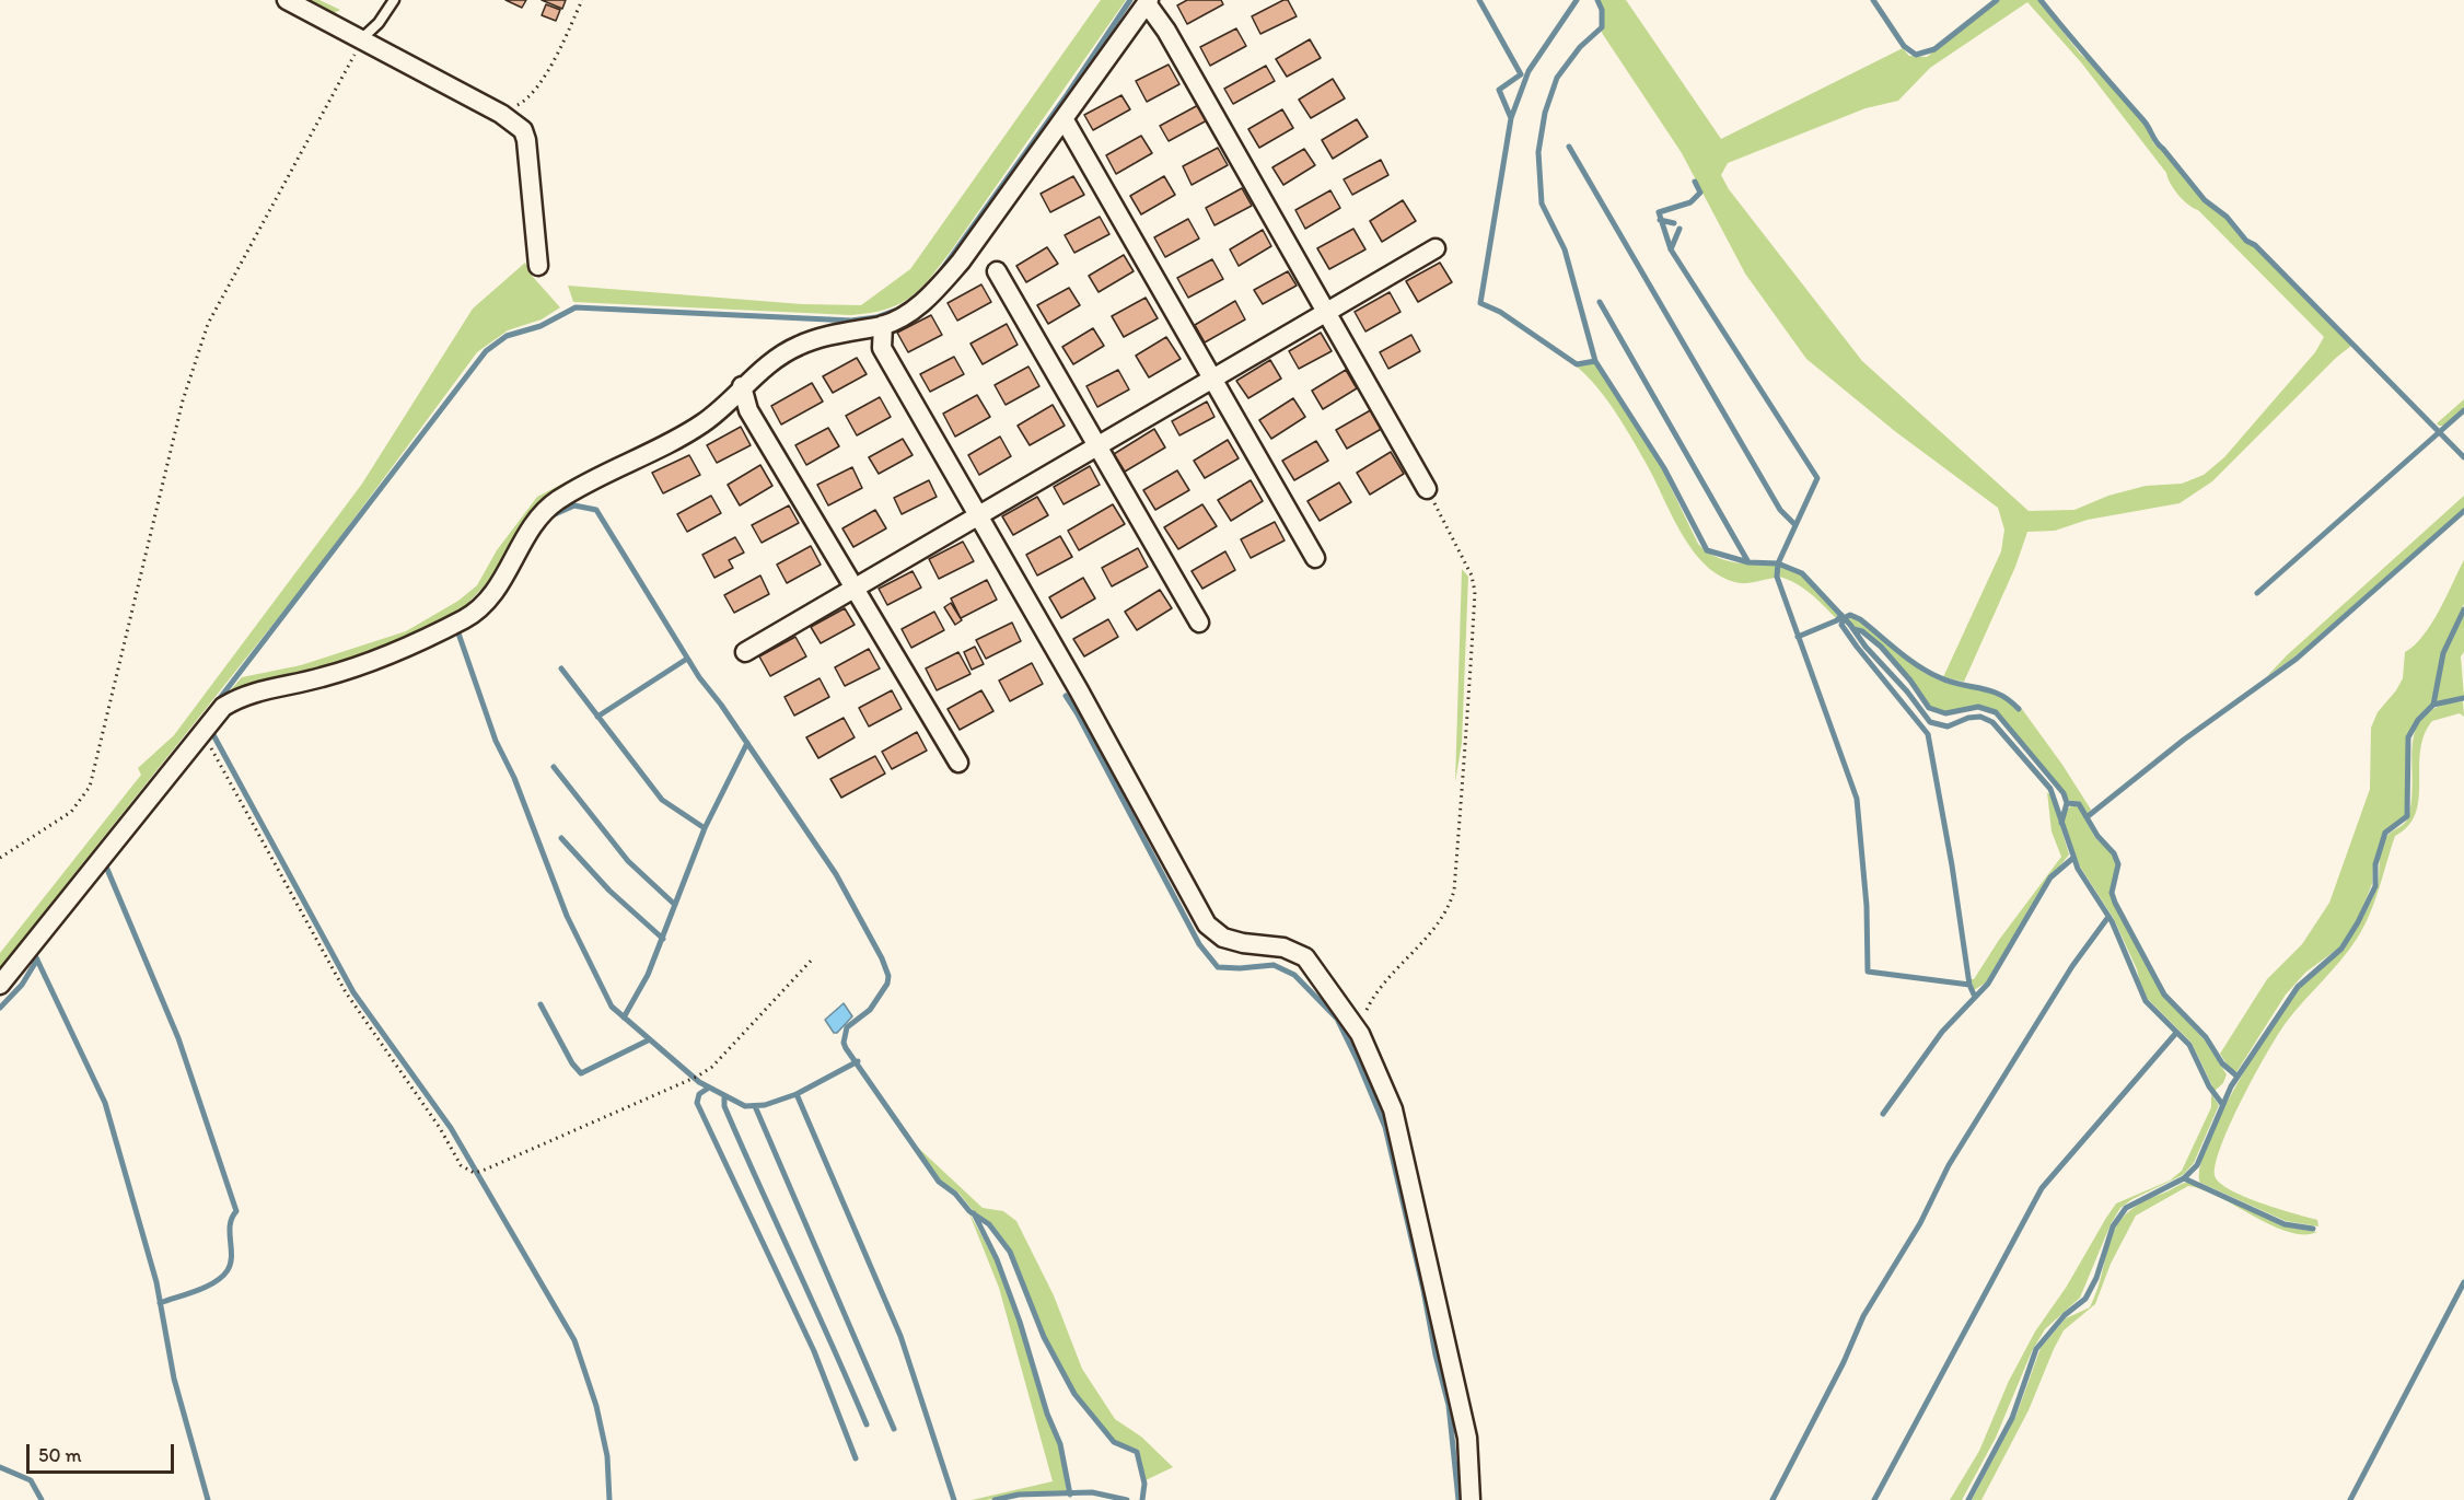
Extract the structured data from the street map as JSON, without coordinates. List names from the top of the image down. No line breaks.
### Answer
{"scale_bar":"50 m"}
